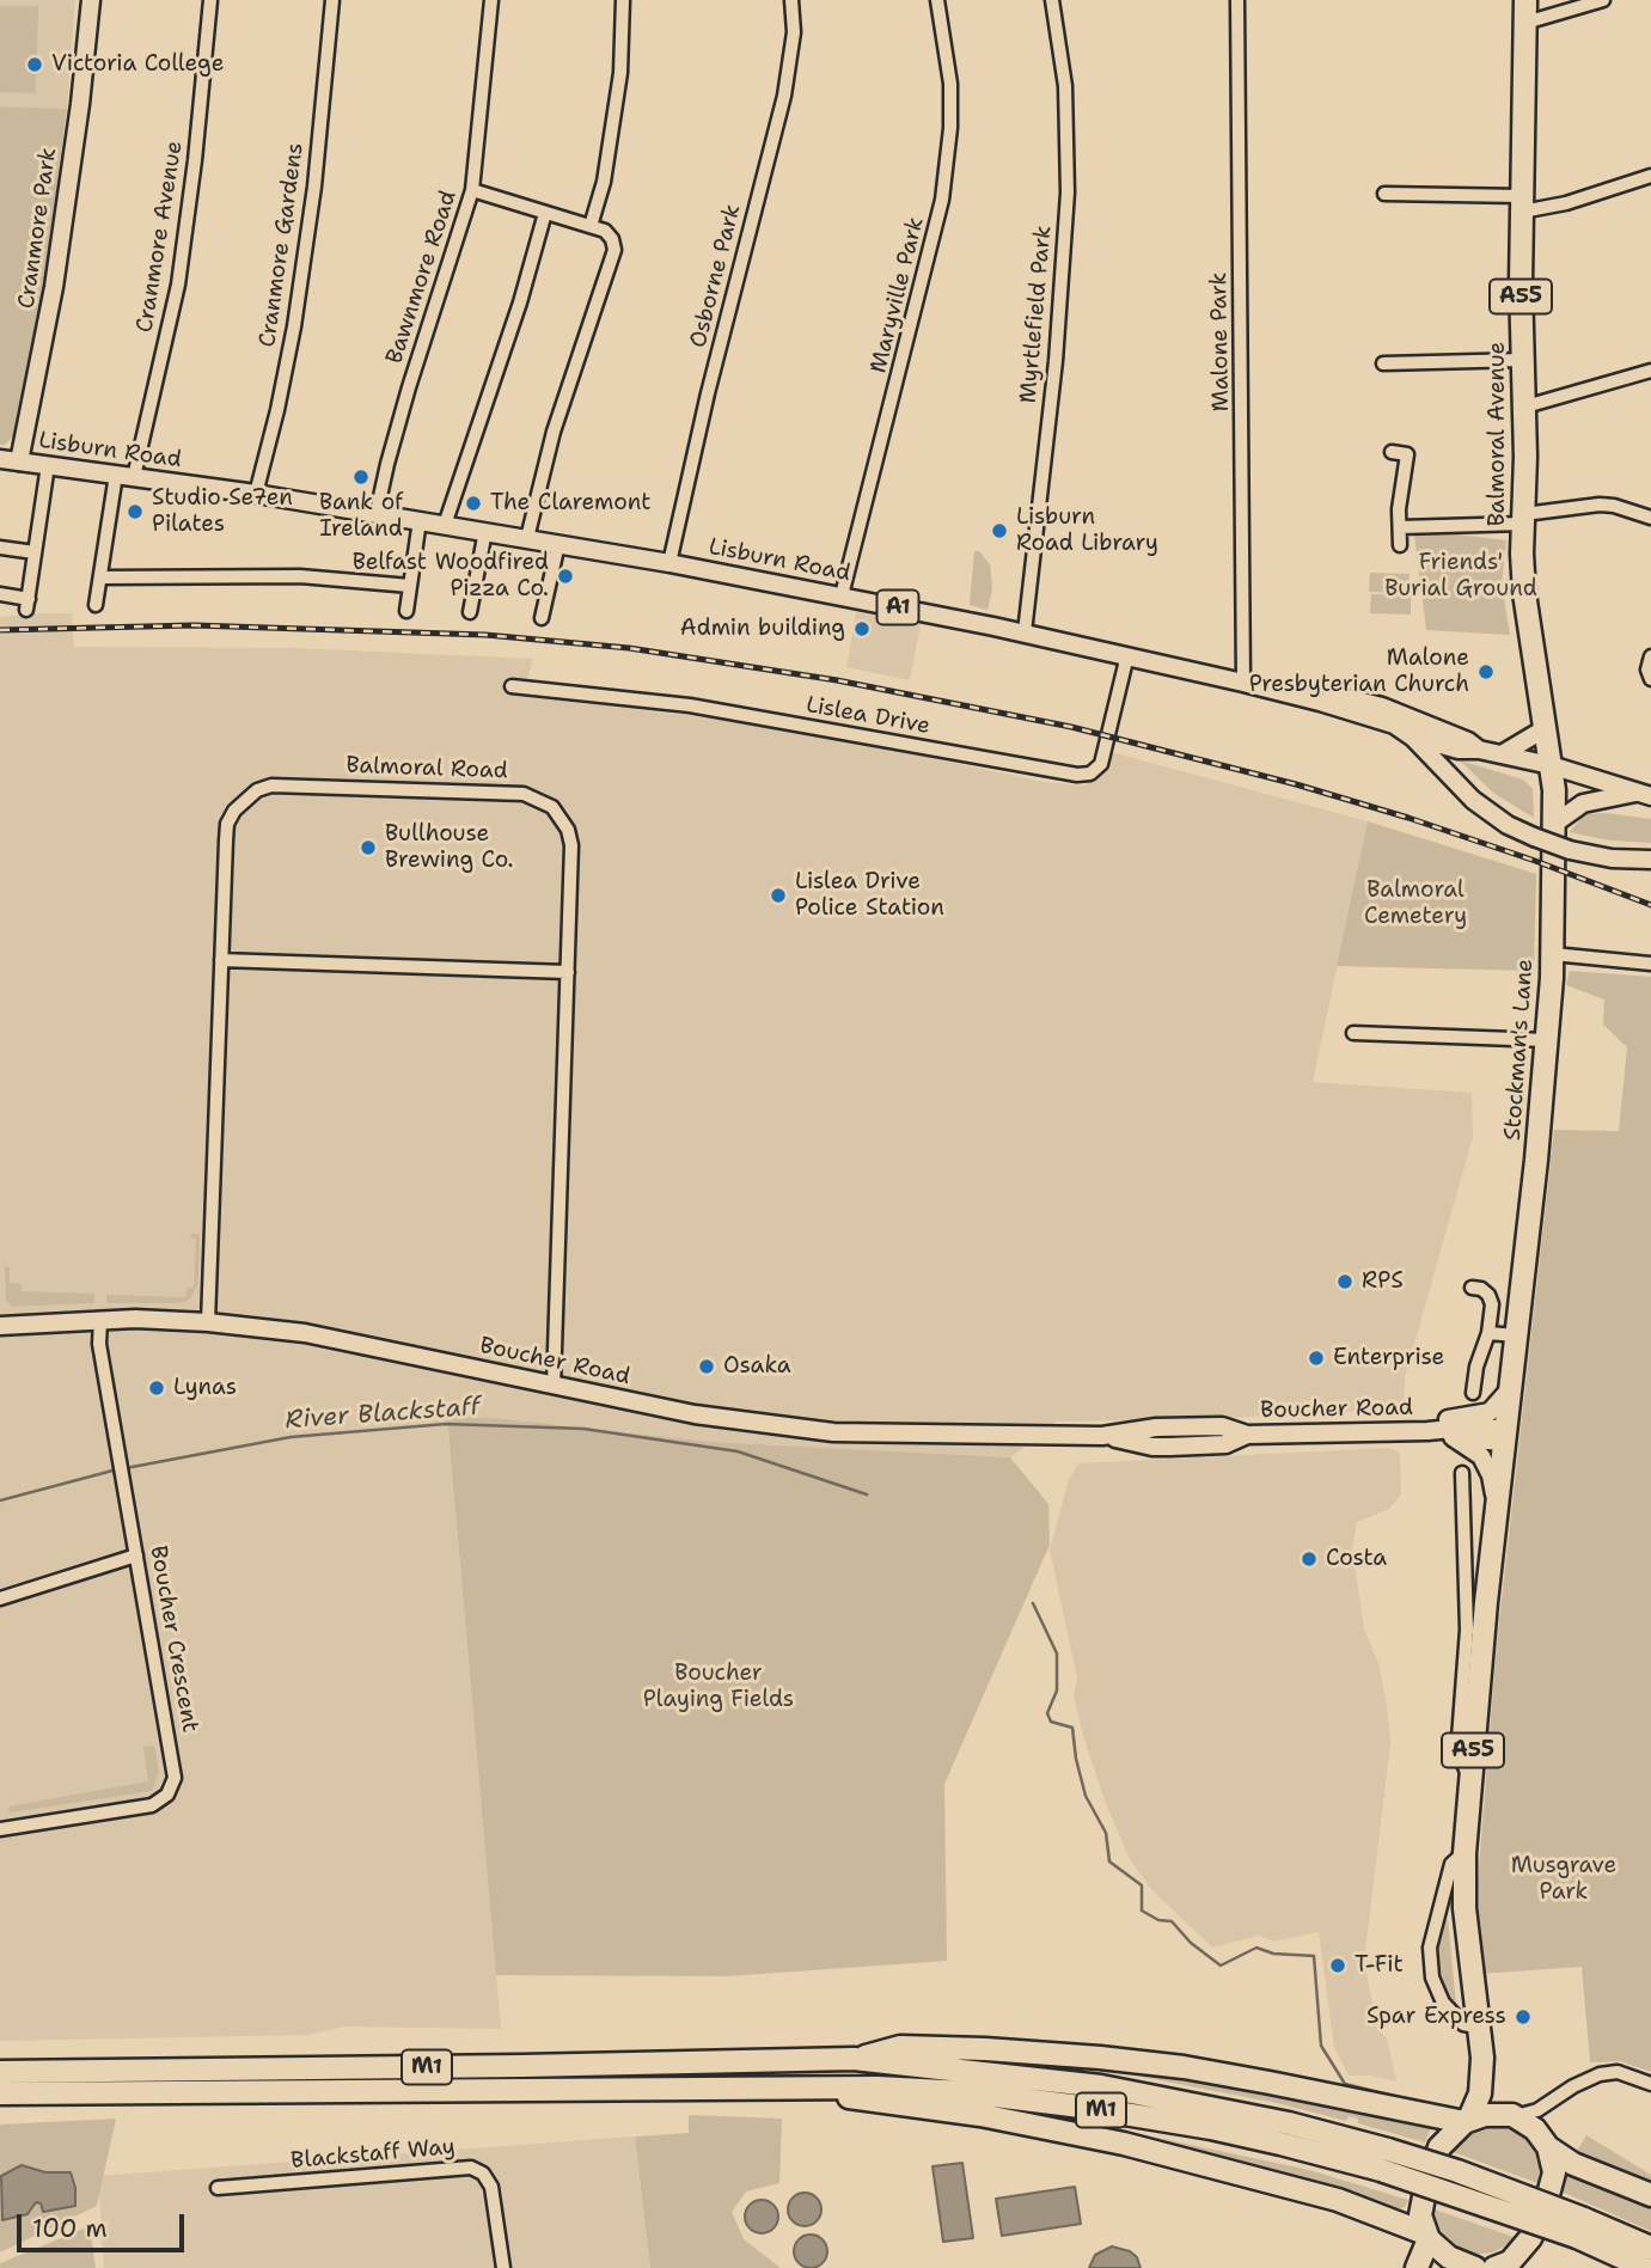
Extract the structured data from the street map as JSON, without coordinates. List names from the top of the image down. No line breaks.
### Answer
{"streets":{"highway":["A55","Balmoral Avenue","Stockman's Lane","M1"],"street":["Cranmore Park","Cranmore Avenue","Cranmore Gardens","Osborne Park","Bawnmore Road","Maryville Park","Myrtlefield Park","Malone Park","Lisburn Road","A1","Lislea Drive","Balmoral Road","Boucher Road","Boucher Crescent","Blackstaff Way"]},"crossings":[["Cranmore Park","Lisburn Road"],["Cranmore Avenue","Lisburn Road"],["Cranmore Gardens","Lisburn Road"],["Osborne Park","Lisburn Road"],["Bawnmore Road","Lisburn Road"],["Maryville Park","Lisburn Road"],["A55","Stockman's Lane"],["A55","M1"],["Myrtlefield Park","Lisburn Road"],["Malone Park","Lisburn Road"],["Balmoral Avenue","A1"],["Balmoral Avenue","Stockman's Lane"],["Lisburn Road","A1"],["Lisburn Road","Lislea Drive"],["A1","Stockman's Lane"],["Balmoral Road","Boucher Road"],["Stockman's Lane","Boucher Road"],["Stockman's Lane","M1"],["Boucher Road","Boucher Crescent"]],"water":["River Blackstaff"],"parks":["Friends' Burial Ground","Balmoral Cemetery","Boucher Playing Fields","Musgrave Park"],"places":["Victoria College","Bank of Ireland","The Claremont","Studio Se7en Pilates","Lisburn Road Library","Belfast Woodfired Pizza Co.","Admin building","Malone Presbyterian Church","Bullhouse Brewing Co.","Lislea Drive Police Station","RPS","Enterprise","Osaka","Lynas","Costa","T-Fit","Spar Express"],"scale_bar":"100 m"}
